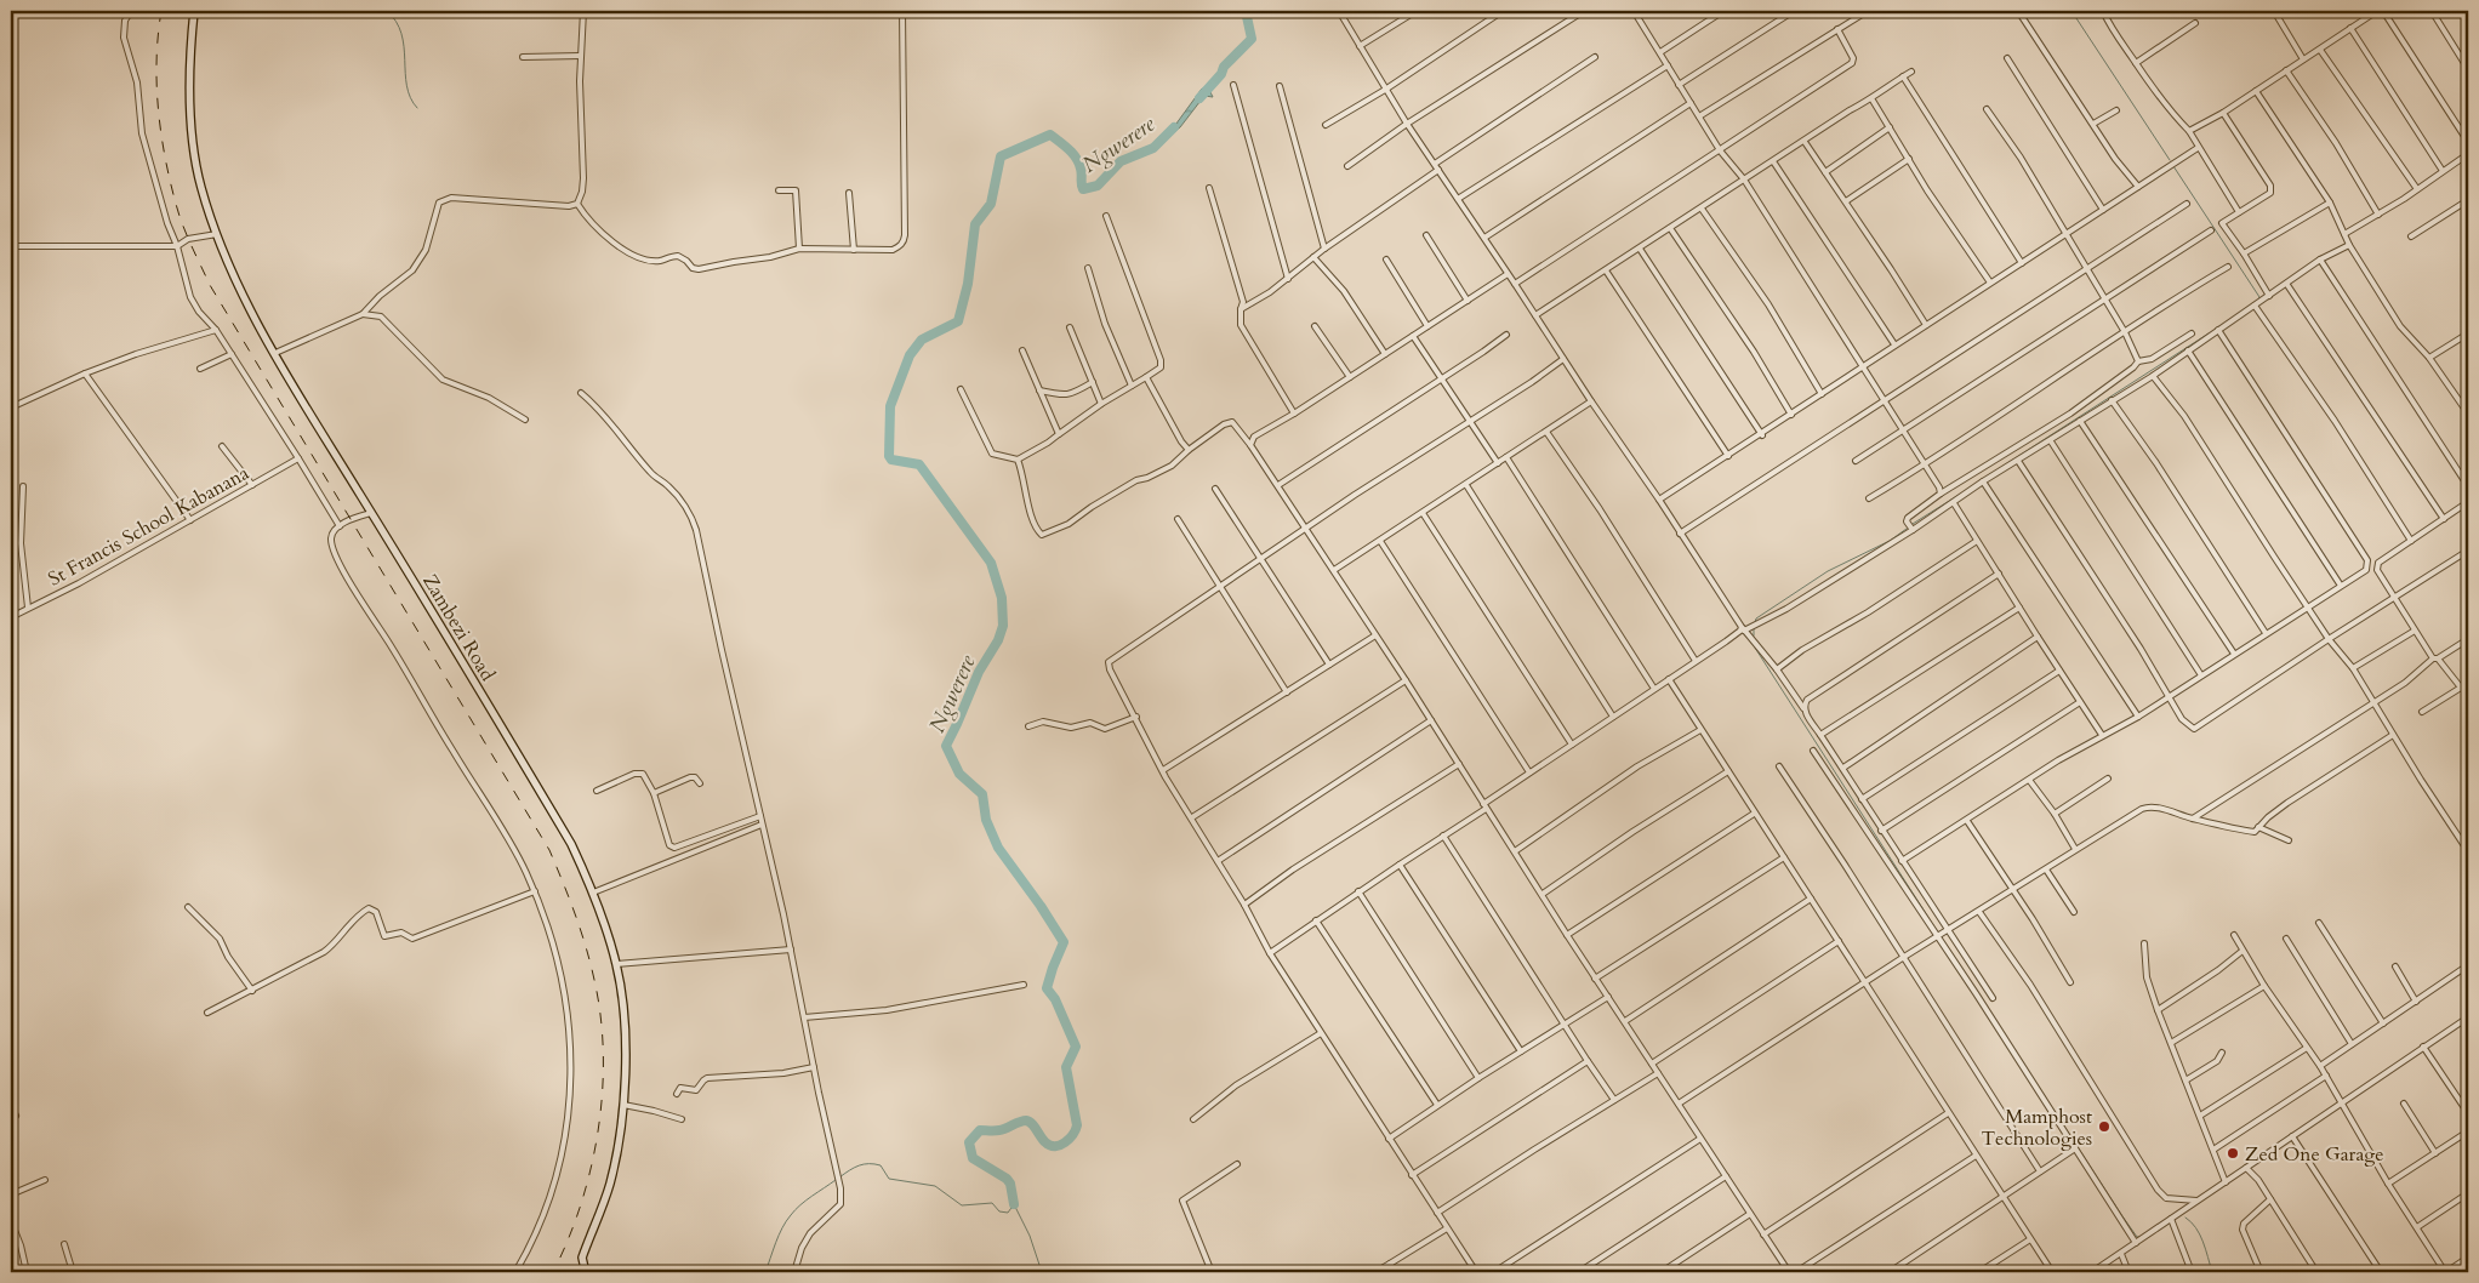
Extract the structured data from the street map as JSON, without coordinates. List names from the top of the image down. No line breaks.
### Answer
{"streets":{"main road":["Zambezi Road"],"street":["St Francis School Kabanana"]},"water":["Ngwerere"],"places":["Mamphost Technologies","Zed One Garage"]}
